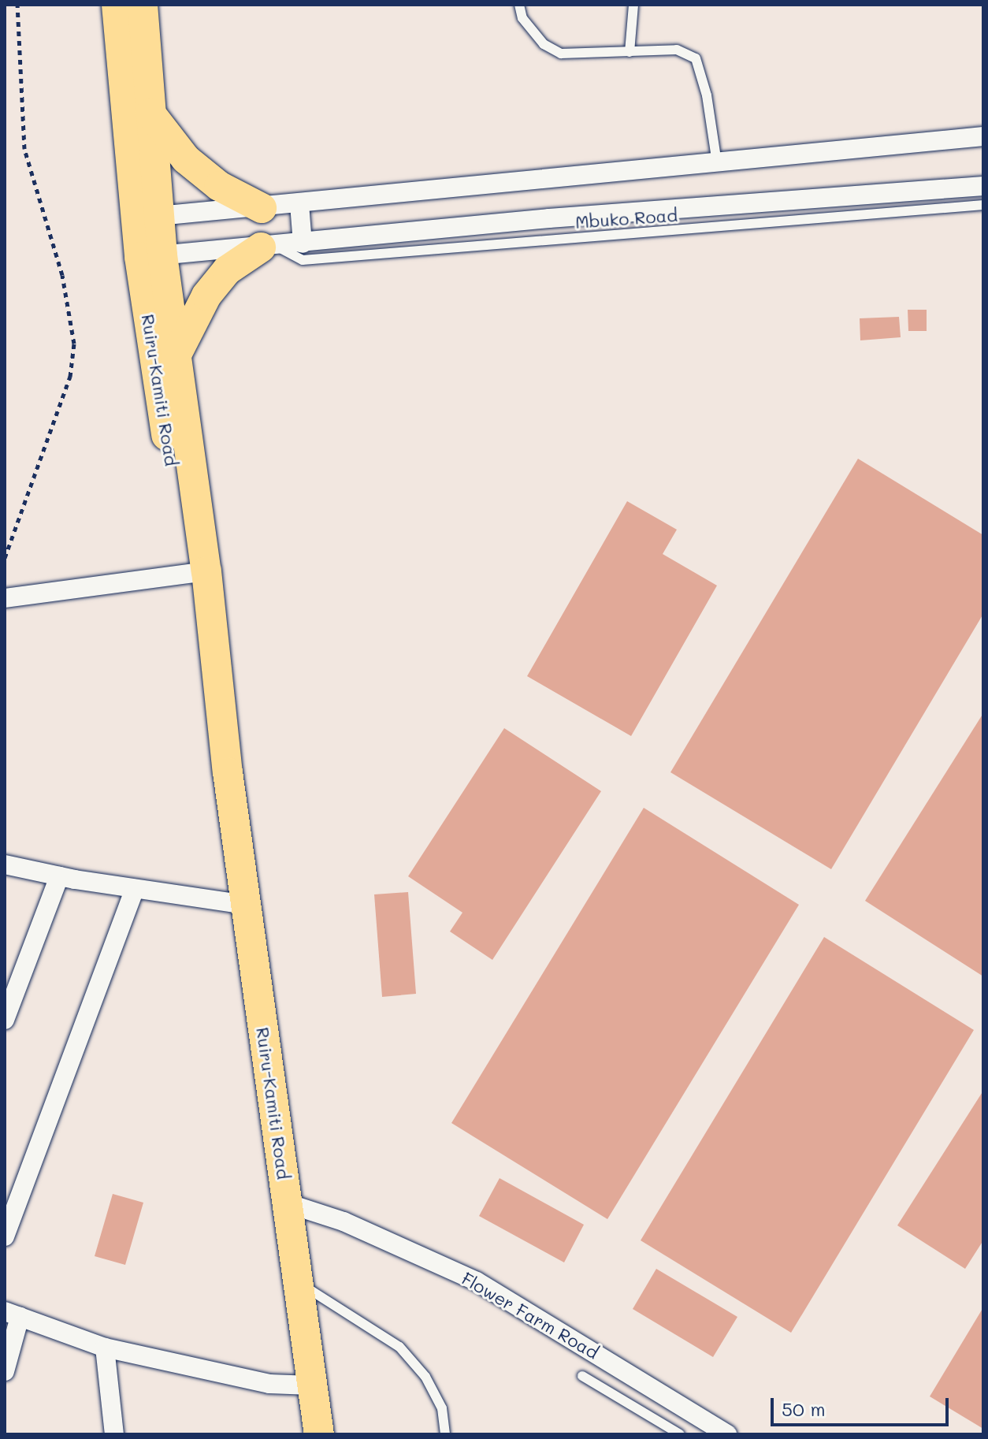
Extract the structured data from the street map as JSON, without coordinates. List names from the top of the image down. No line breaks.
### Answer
{"streets":{"main road":["Ruiru-Kamiti Road"],"street":["Flower Farm Road"],"lane":["Mbuko Road"]},"crossings":[["Ruiru-Kamiti Road","Flower Farm Road"]],"scale_bar":"50 m"}
